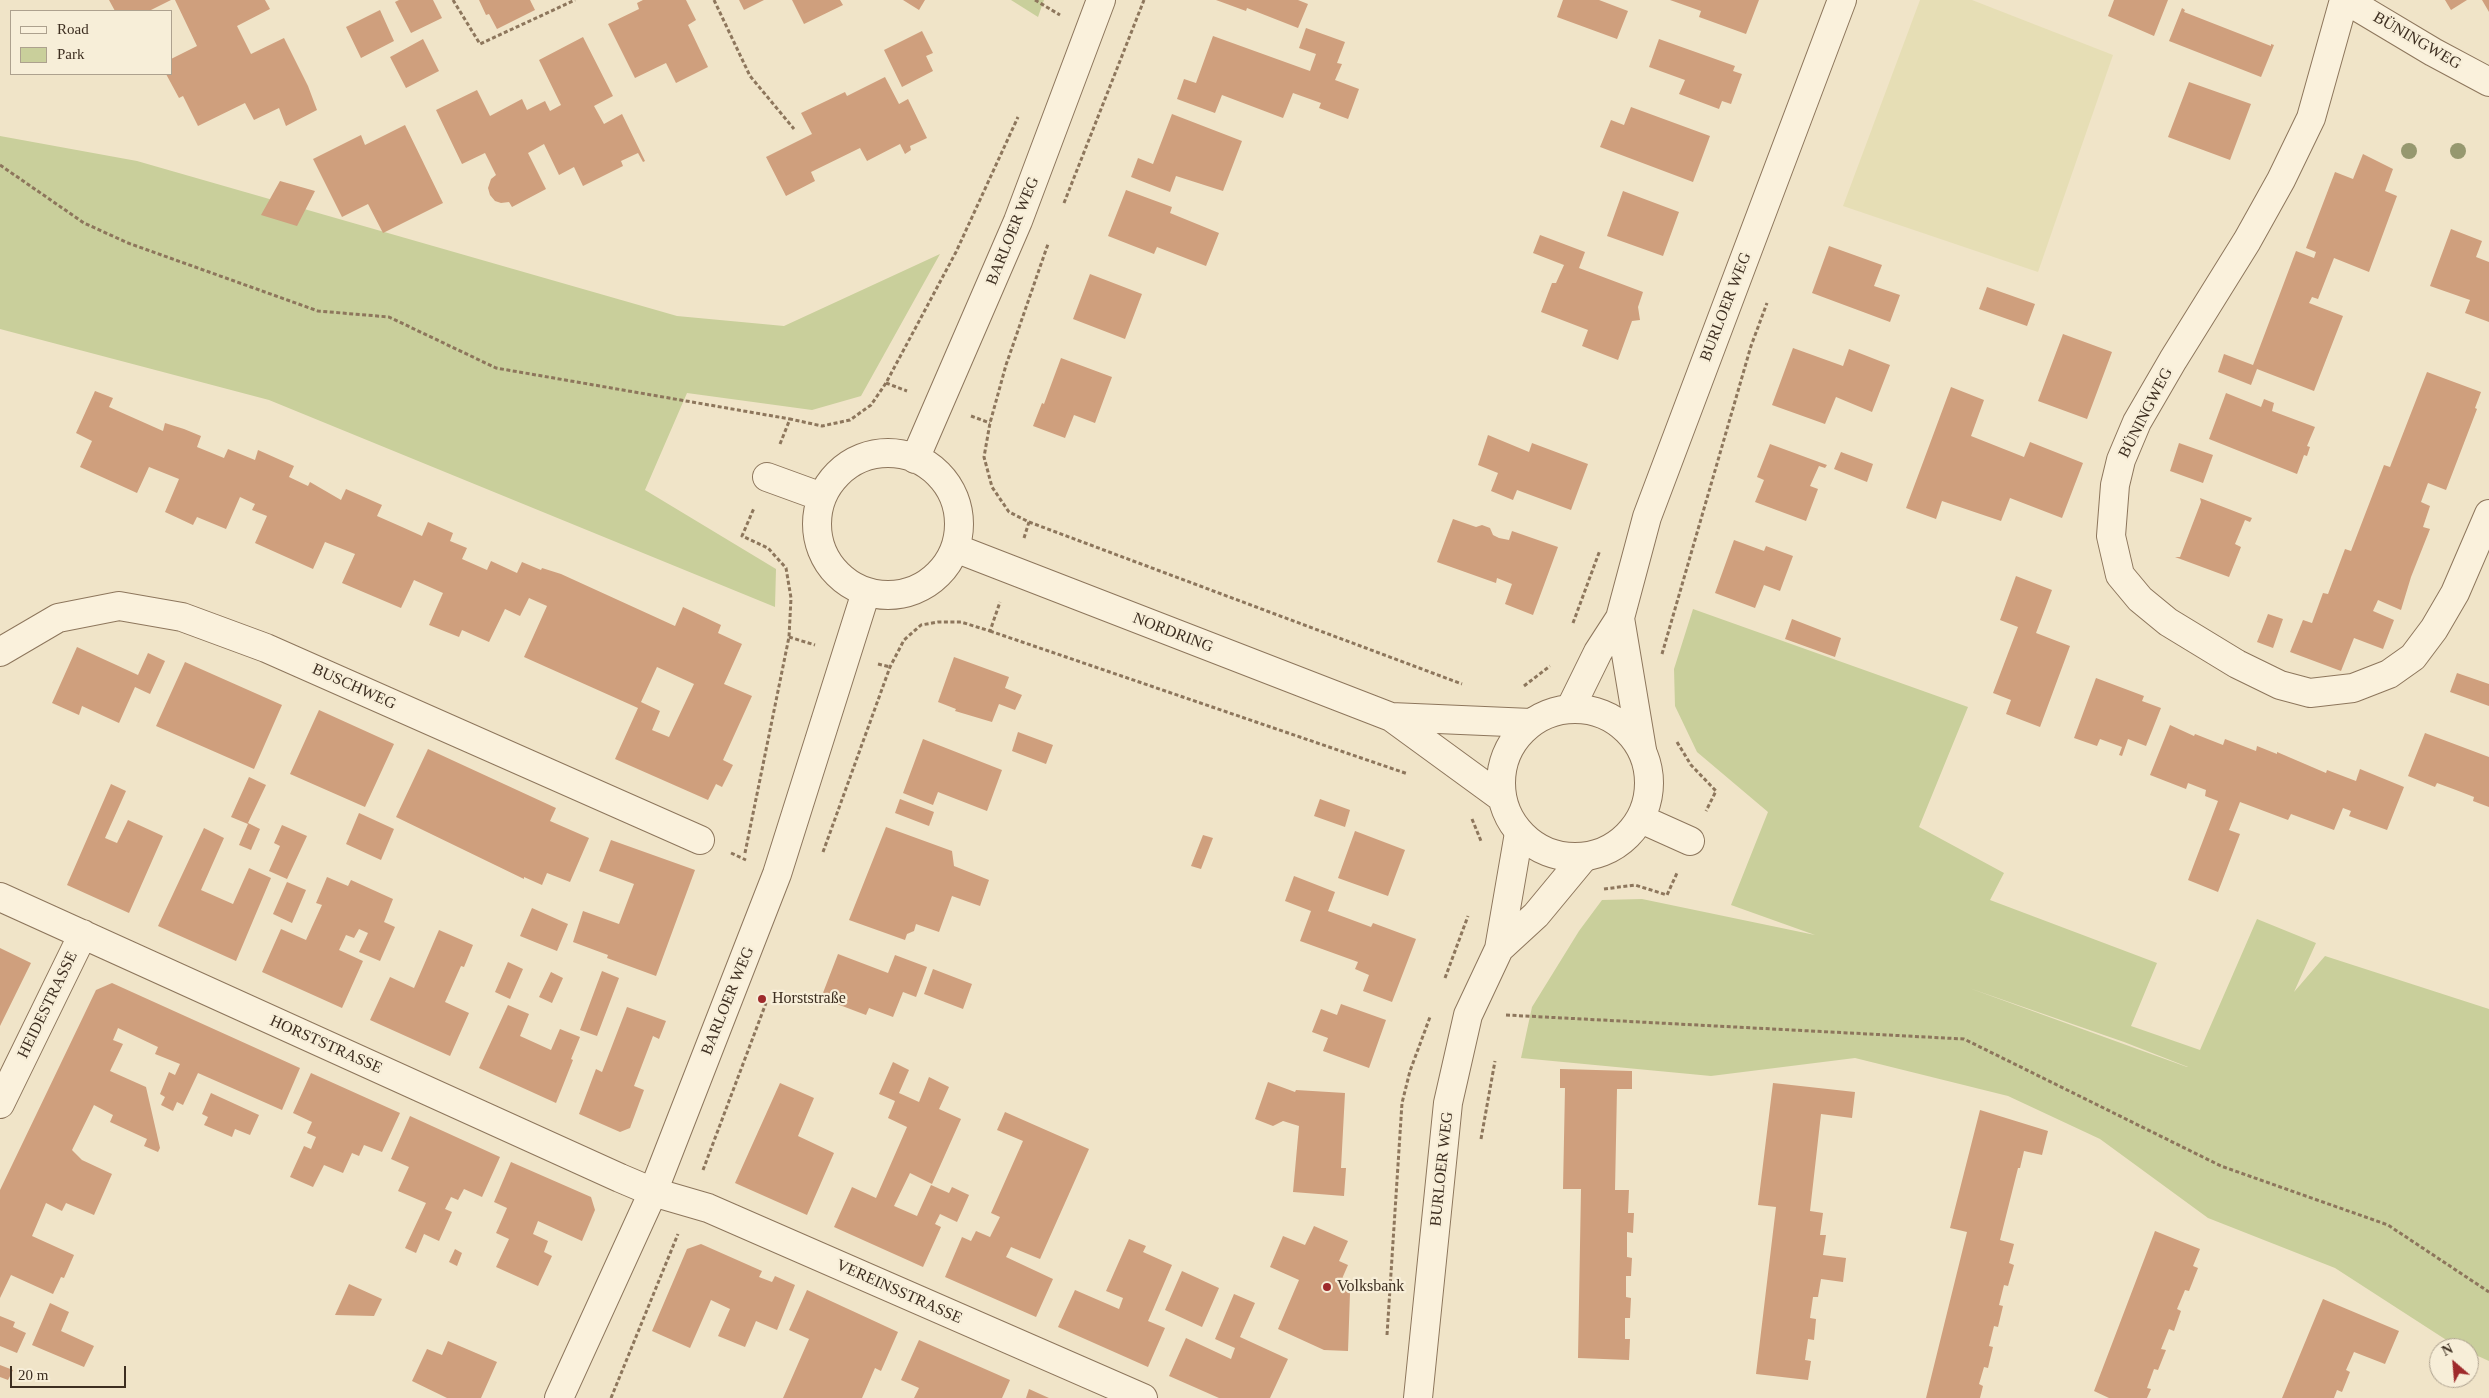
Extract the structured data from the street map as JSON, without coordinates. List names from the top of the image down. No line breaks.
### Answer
{"streets":{"street":["BÜNINGWEG","BARLOER WEG","BURLOER WEG","NORDRING","BUSCHWEG","HEIDESTRASSE","HORSTSTRASSE","VEREINSSTRASSE"]},"crossings":[["BARLOER WEG","NORDRING"],["BARLOER WEG","HORSTSTRASSE"],["BARLOER WEG","VEREINSSTRASSE"],["BURLOER WEG","NORDRING"],["HEIDESTRASSE","HORSTSTRASSE"],["HORSTSTRASSE","VEREINSSTRASSE"]],"places":["Horststraße","Volksbank"],"legend":["Road","Park"],"scale_bar":"20 m","north":"top left"}
